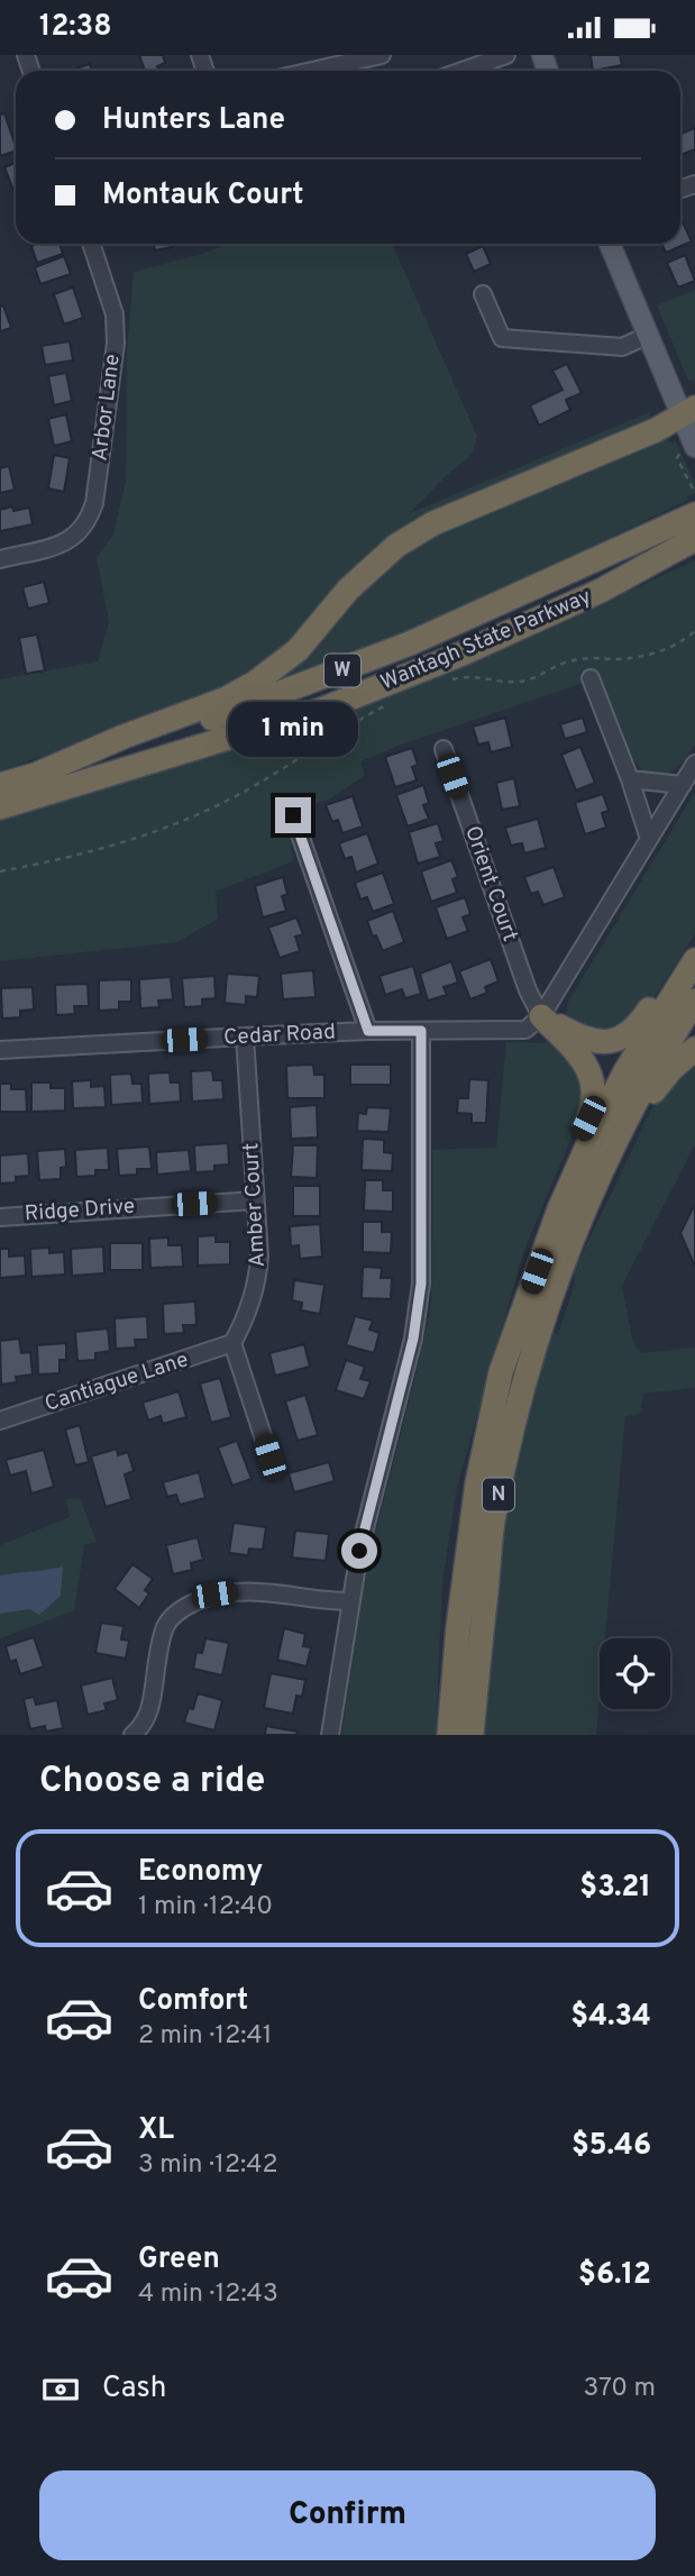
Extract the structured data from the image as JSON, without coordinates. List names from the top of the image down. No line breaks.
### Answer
{"streets":{"highway":["Wantagh State Parkway","W","N"],"street":["Arbor Lane","Orient Court","Cedar Road","Amber Court","Ridge Drive","Cantiague Lane"]},"crossings":[["Orient Court","Cedar Road"],["Cedar Road","Amber Court"],["Amber Court","Ridge Drive"],["Amber Court","Cantiague Lane"]],"page":{"status":"12:38","banner":["Hunters Lane","Montauk Court"],"bubble":"1 min","heading":"Choose a ride","list":[{"name":"Economy","note":"1 min · 12:40","value":"$3.21"},{"name":"Comfort","note":"2 min · 12:41","value":"$4.34"},{"name":"XL","note":"3 min · 12:42","value":"$5.46"},{"name":"Green","note":"4 min · 12:43","value":"$6.12"}],"pay":["Cash","370 m"],"buttons":"Confirm"}}
